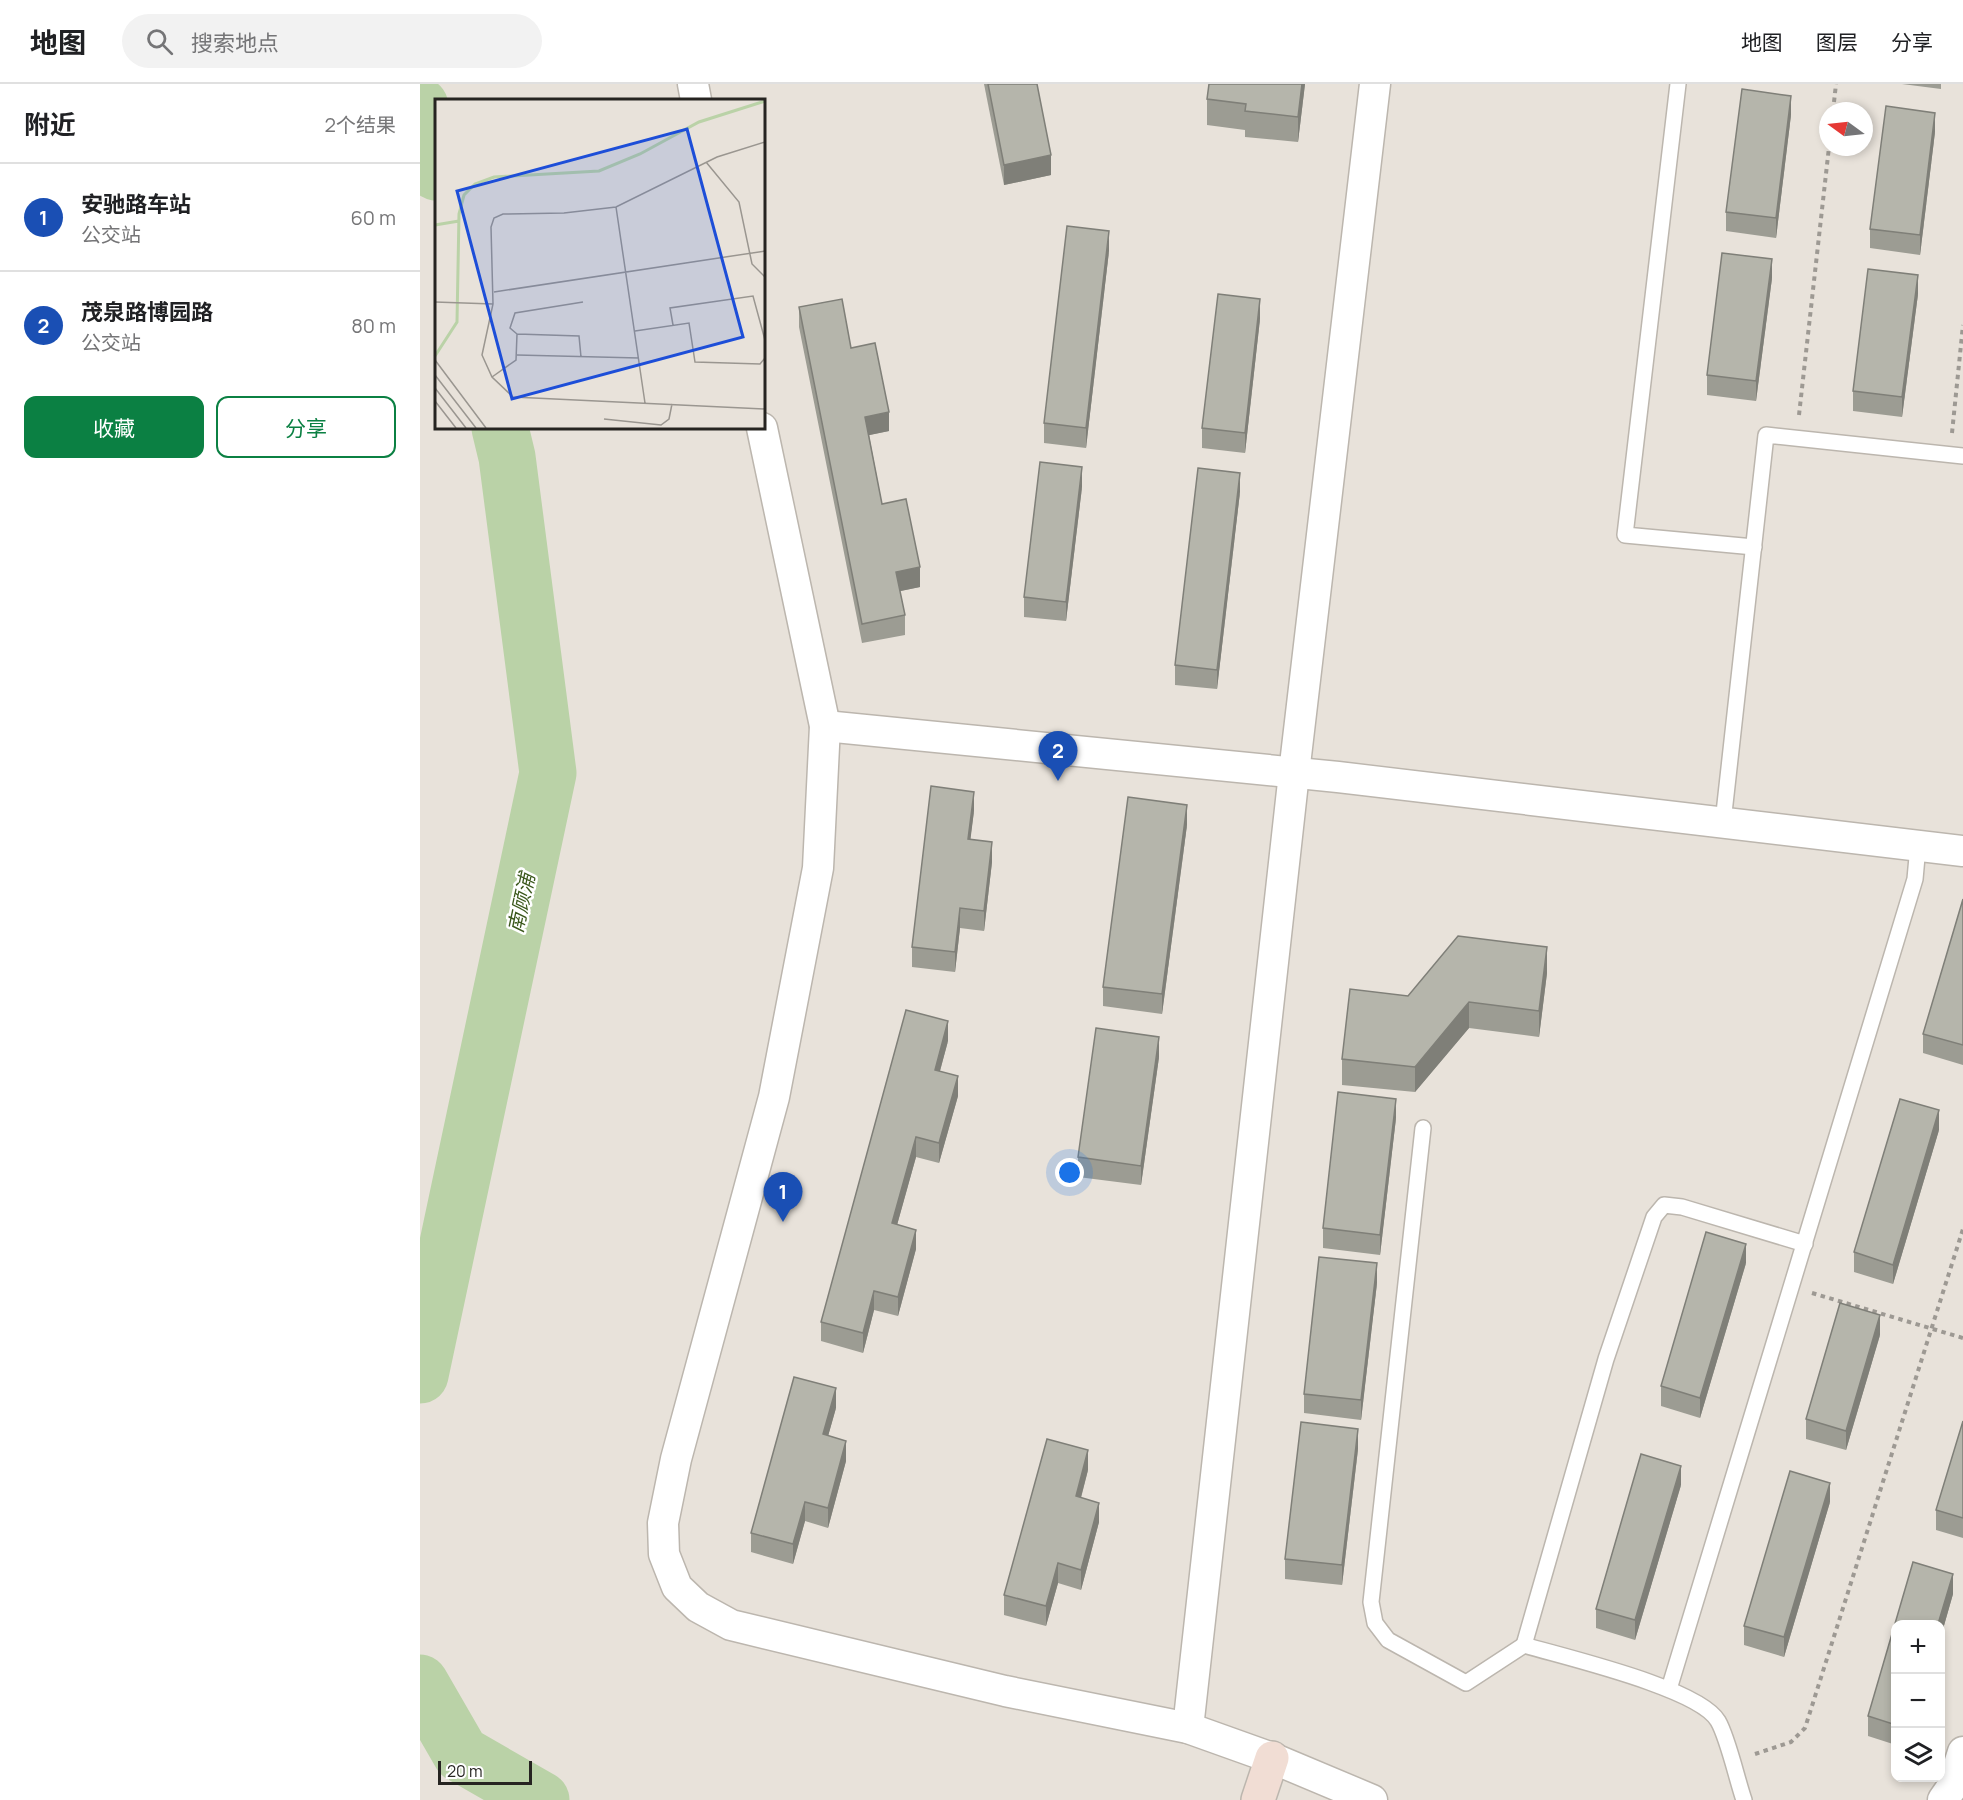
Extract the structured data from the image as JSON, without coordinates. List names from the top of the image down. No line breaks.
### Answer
{"water":["南顾浦"],"scale_bar":"20 m","north":"left","page":{"header":"地图","search":"搜索地点","nav":["地图","图层","分享"],"heading":["附近","2个结果"],"list":[{"mark":"1","name":"安驰路车站","note":"公交站","value":"60 m"},{"mark":"2","name":"茂泉路博园路","note":"公交站","value":"80 m"}],"buttons":["收藏","分享"],"pins":["2","1"],"map_buttons":["+","−"],"scale":"20 m"}}
